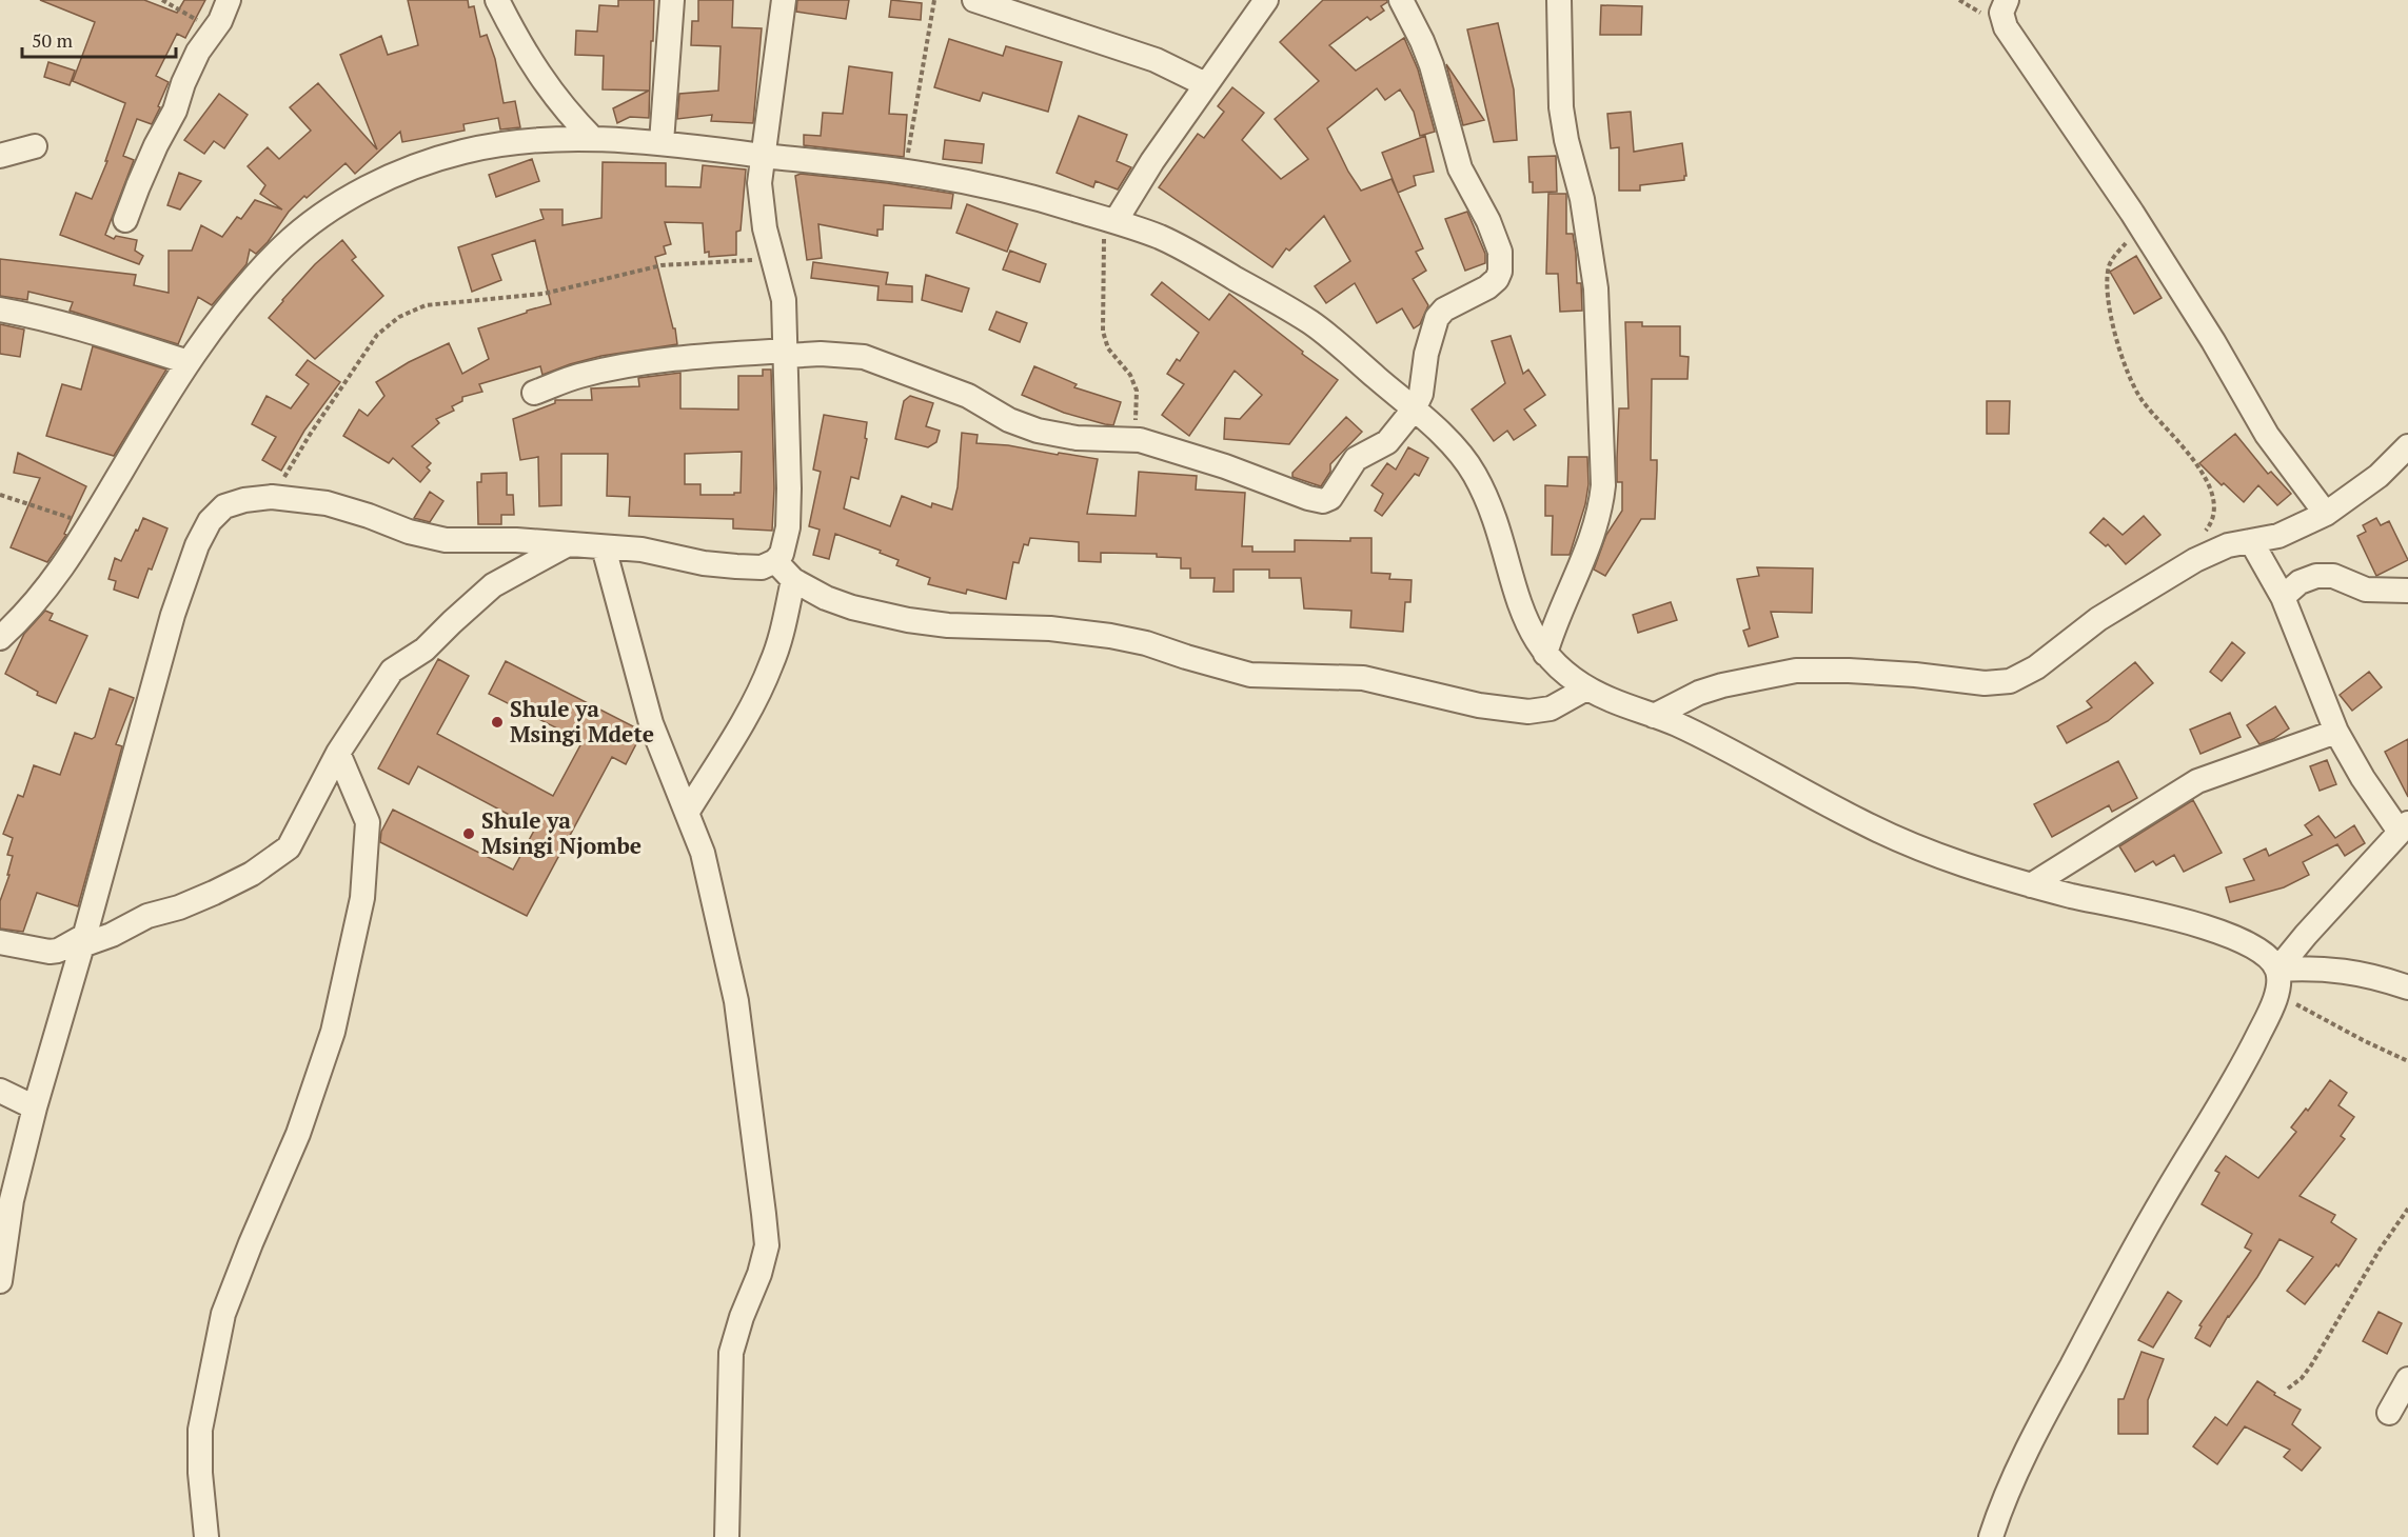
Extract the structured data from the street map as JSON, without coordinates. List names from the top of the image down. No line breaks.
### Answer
{"places":["Shule ya Msingi Mdete","Shule ya Msingi Njombe"],"scale_bar":"50 m"}
